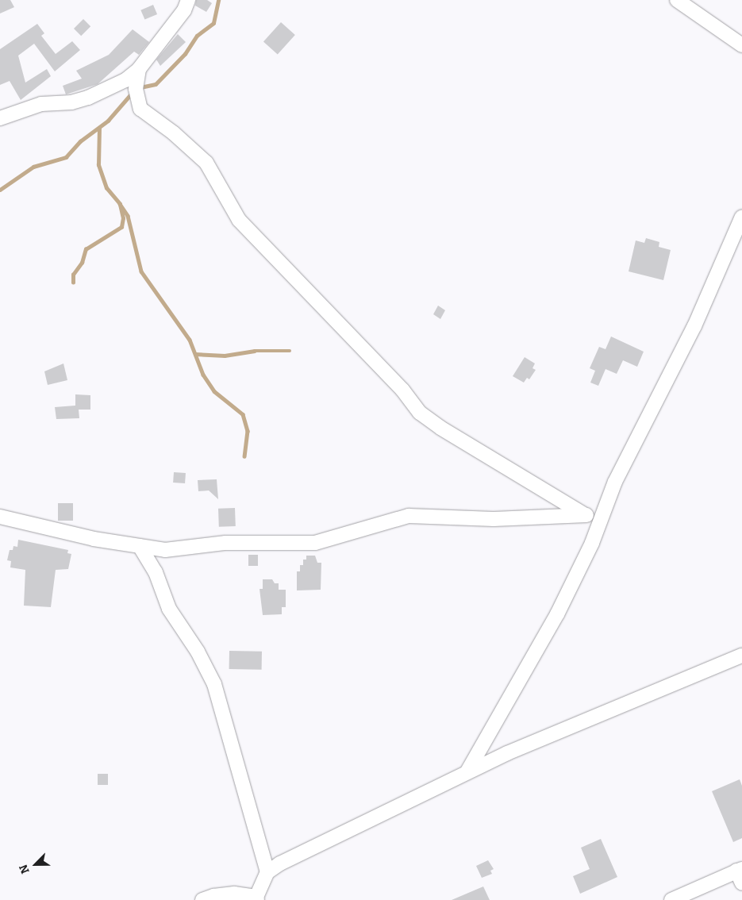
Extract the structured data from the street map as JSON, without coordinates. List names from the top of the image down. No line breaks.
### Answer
{"north":"bottom left"}
